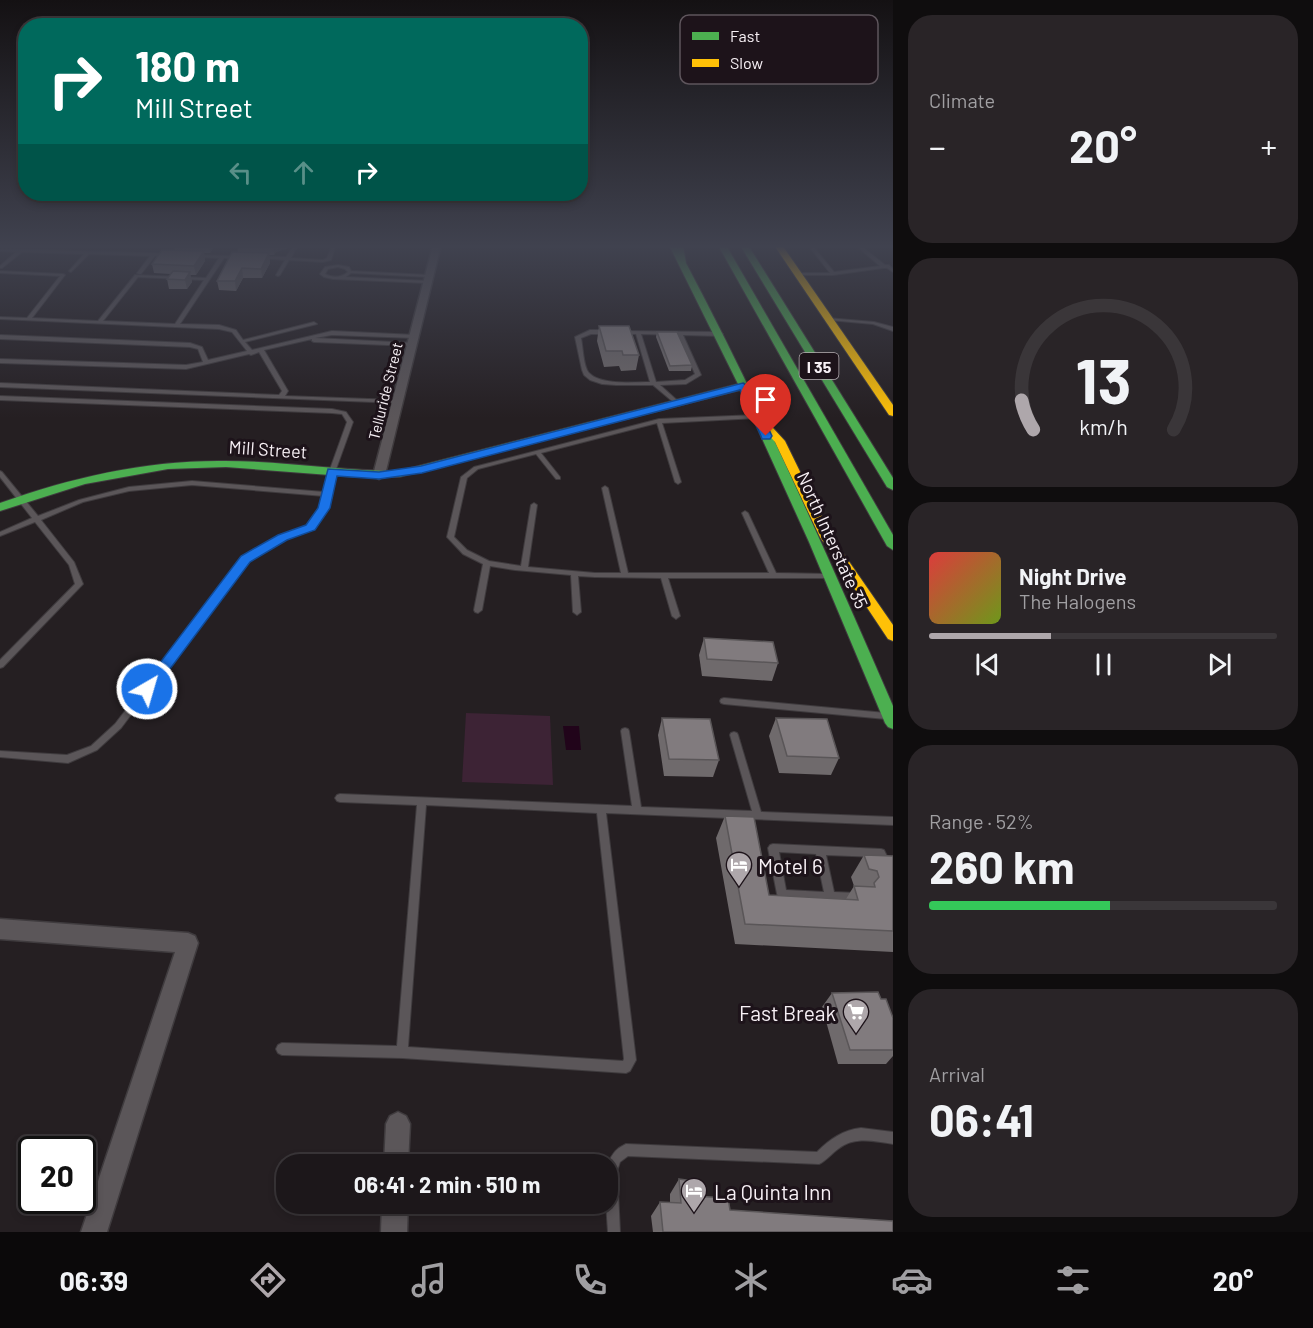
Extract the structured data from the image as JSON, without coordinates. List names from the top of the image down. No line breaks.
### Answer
{"streets":{"main road":["I 35","Mill Street","North Interstate 35"],"street":["Telluride Street"]},"crossings":[["Telluride Street","Mill Street"],["Mill Street","North Interstate 35"]],"places":{"hotel":["Motel 6","La Quinta Inn"],"supermarket":["Fast Break"]},"legend":["Fast","Slow"],"page":{"tile":["Climate",["Range · 52%","260 km"],["Arrival","06:41"]],"turn":["180 m","Mill Street"],"heat":["−","20°","+"],"song":["Night Drive","The Halogens"],"limit":"20","trip":"06:41 · 2 min · 510 m","tabs":["06:39","20°"],"gauge":["13","km/h"]}}
